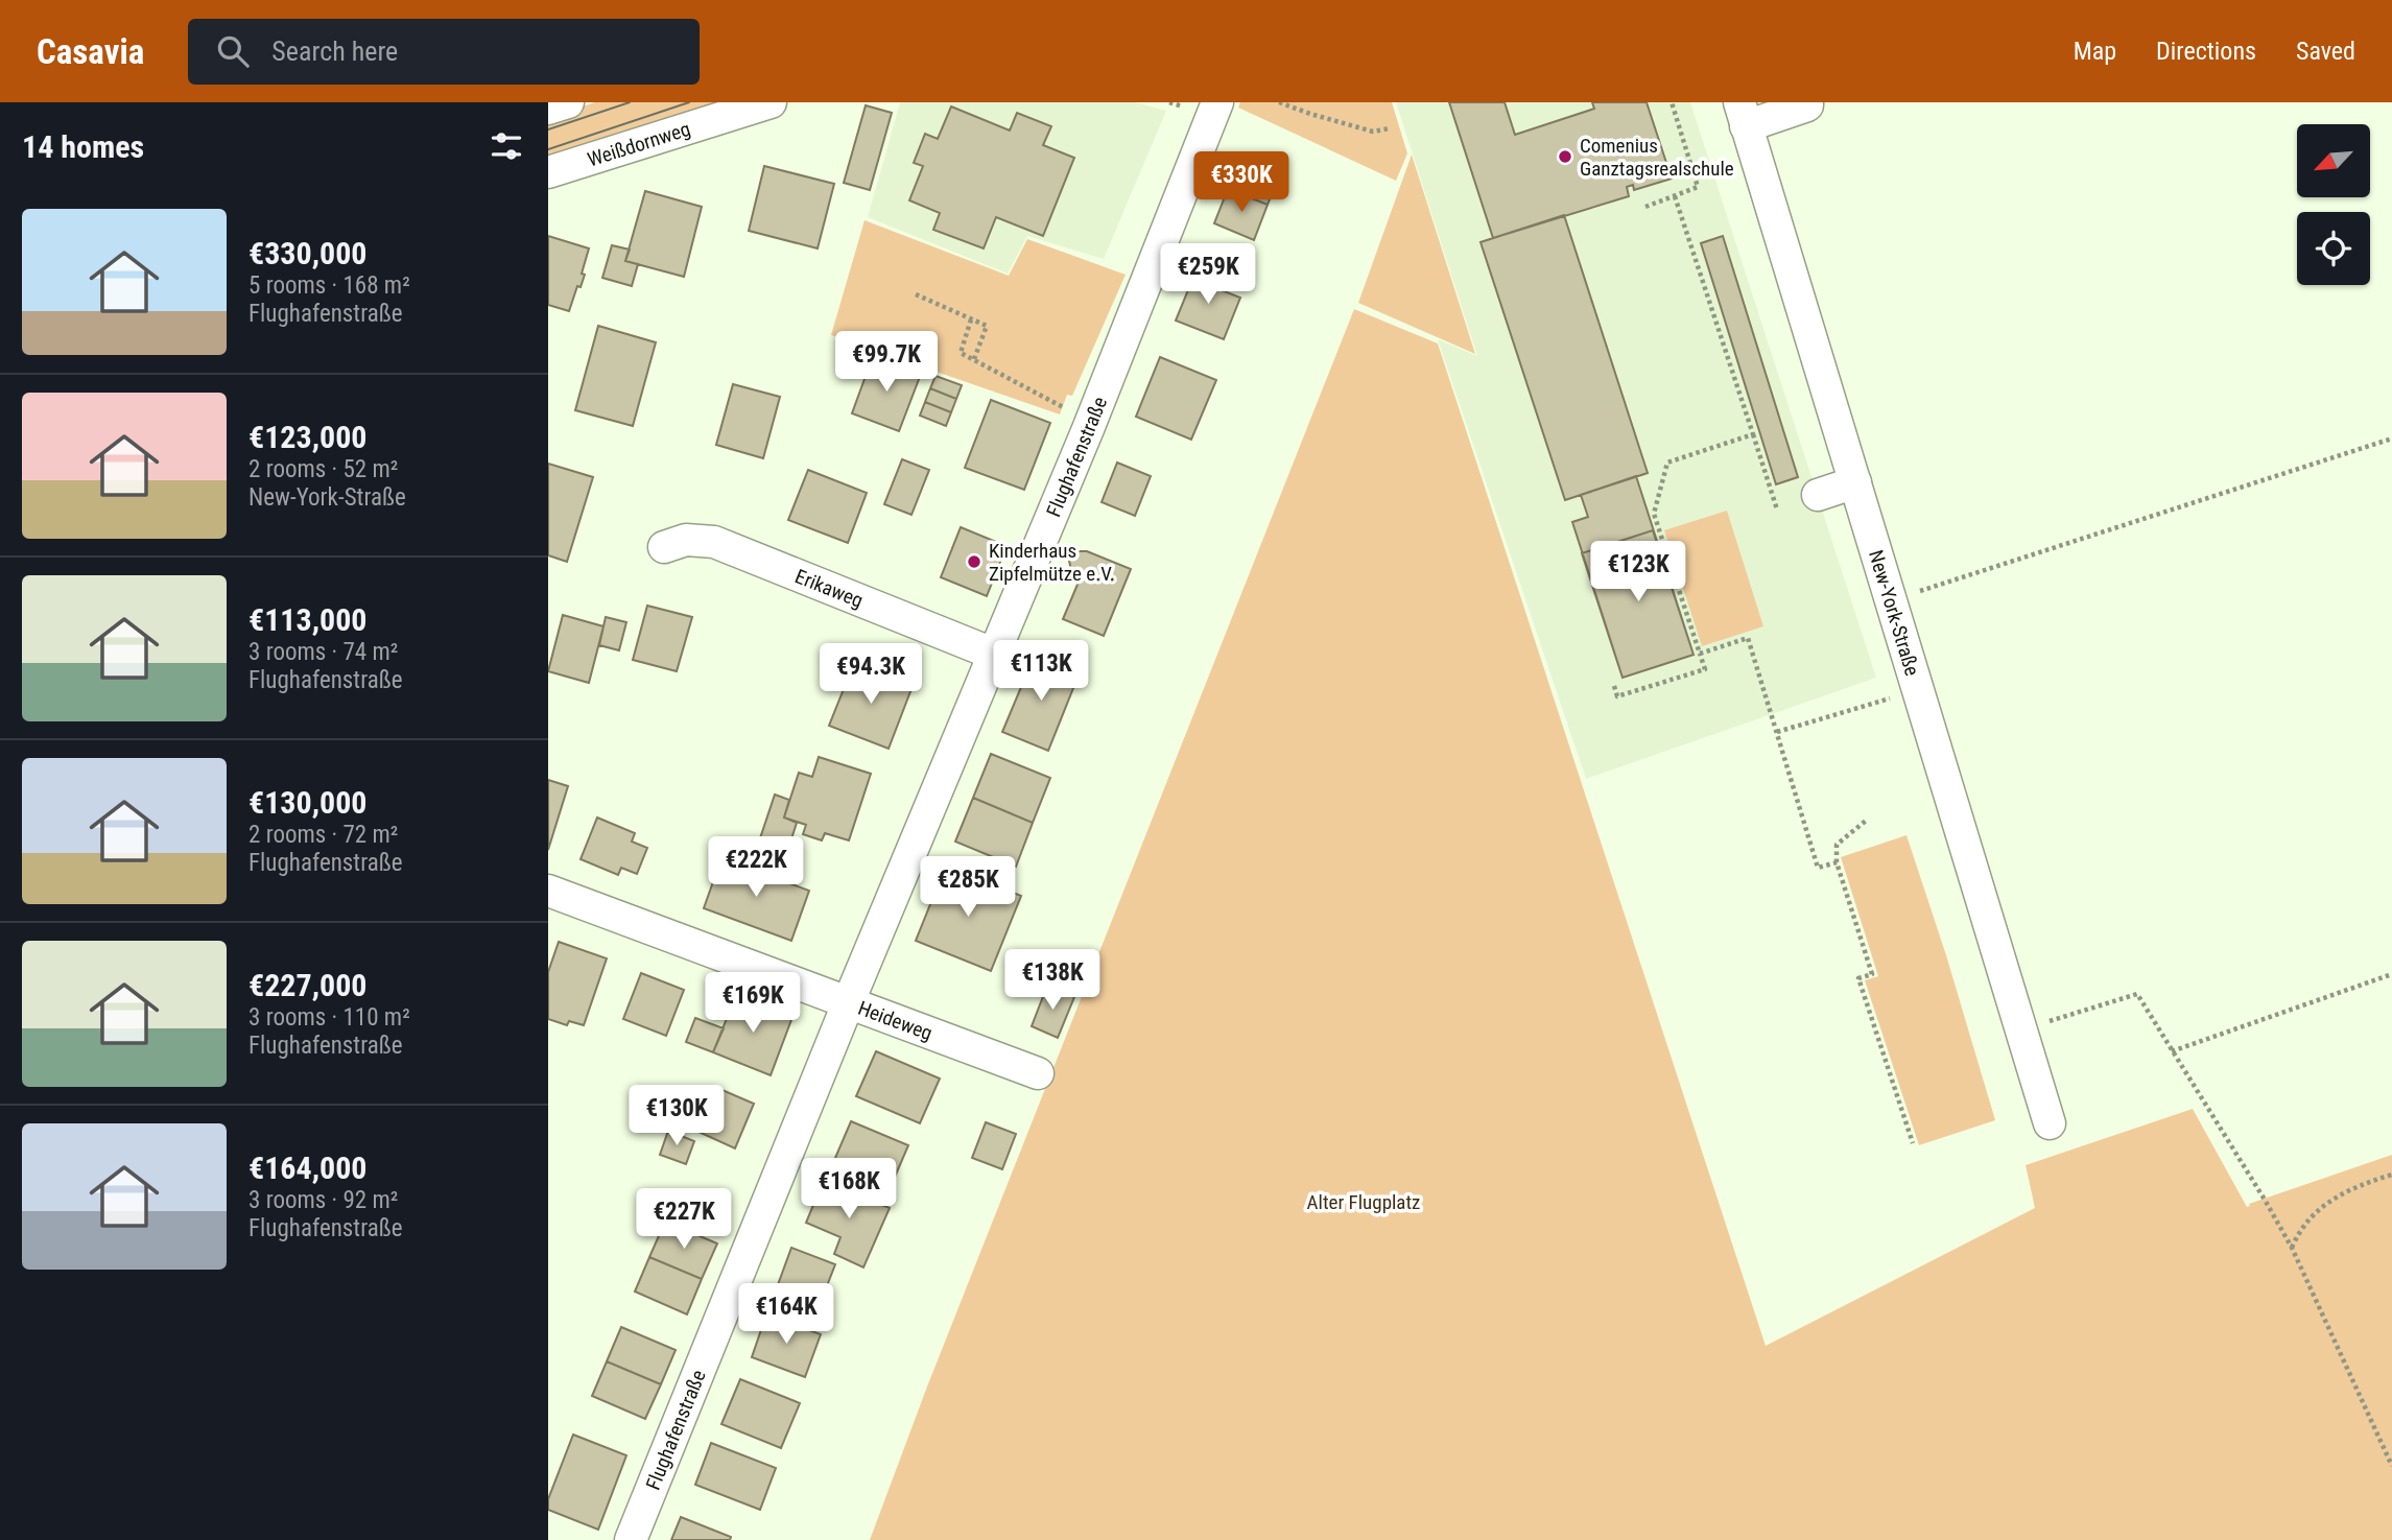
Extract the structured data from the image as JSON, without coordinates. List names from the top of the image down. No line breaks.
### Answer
{"streets":{"street":["Weißdornweg","Flughafenstraße","Erikaweg","New-York-Straße","Heideweg"]},"crossings":[["Flughafenstraße","Erikaweg"],["Flughafenstraße","Heideweg"]],"parks":["Alter Flugplatz"],"places":["Comenius Ganztagsrealschule","Kinderhaus Zipfelmütze e.V."],"north":"bottom left","page":{"header":"Casavia","search":"Search here","nav":["Map","Directions","Saved"],"heading":"14 homes","price":["€330K","€259K","€99.7K","€123K","€113K","€94.3K","€222K","€285K","€138K","€169K","€130K","€168K","€227K","€164K"],"list":[{"name":"€330,000","note":"5 rooms · 168 m² · Flughafenstraße"},{"name":"€123,000","note":"2 rooms · 52 m² · New-York-Straße"},{"name":"€113,000","note":"3 rooms · 74 m² · Flughafenstraße"},{"name":"€130,000","note":"2 rooms · 72 m² · Flughafenstraße"},{"name":"€227,000","note":"3 rooms · 110 m² · Flughafenstraße"},{"name":"€164,000","note":"3 rooms · 92 m² · Flughafenstraße"}]}}
